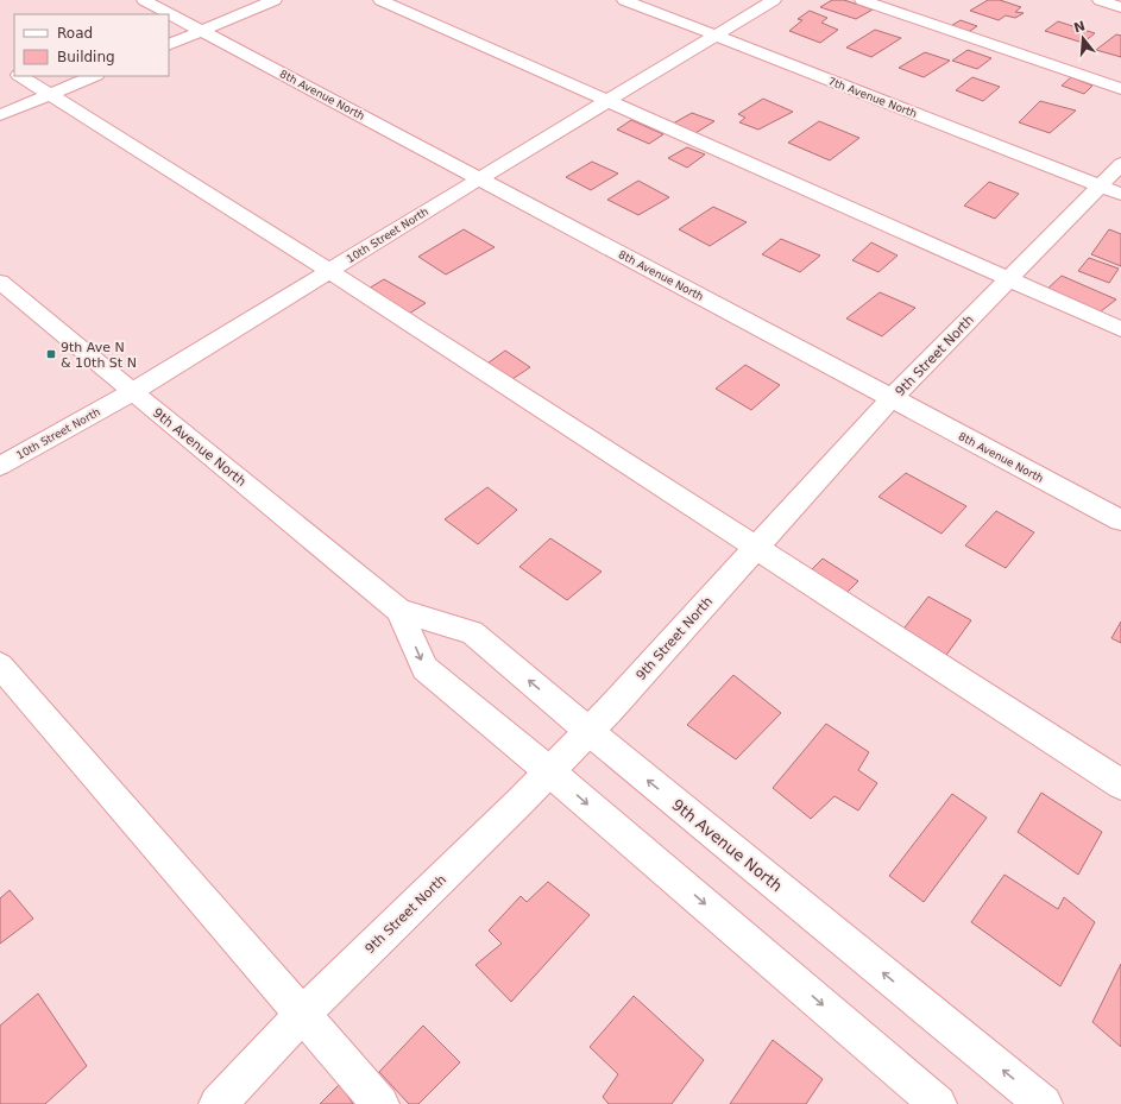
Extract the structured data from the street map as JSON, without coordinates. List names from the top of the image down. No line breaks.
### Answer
{"streets":{"street":["8th Avenue North","7th Avenue North","10th Street North","9th Street North","9th Avenue North"]},"crossings":[["8th Avenue North","10th Street North"],["8th Avenue North","9th Street North"],["7th Avenue North","10th Street North"],["7th Avenue North","9th Street North"],["10th Street North","9th Avenue North"],["9th Street North","9th Avenue North"]],"places":{"transit":["9th Ave N & 10th St N"]},"legend":["Road","Building"],"north":"top"}
